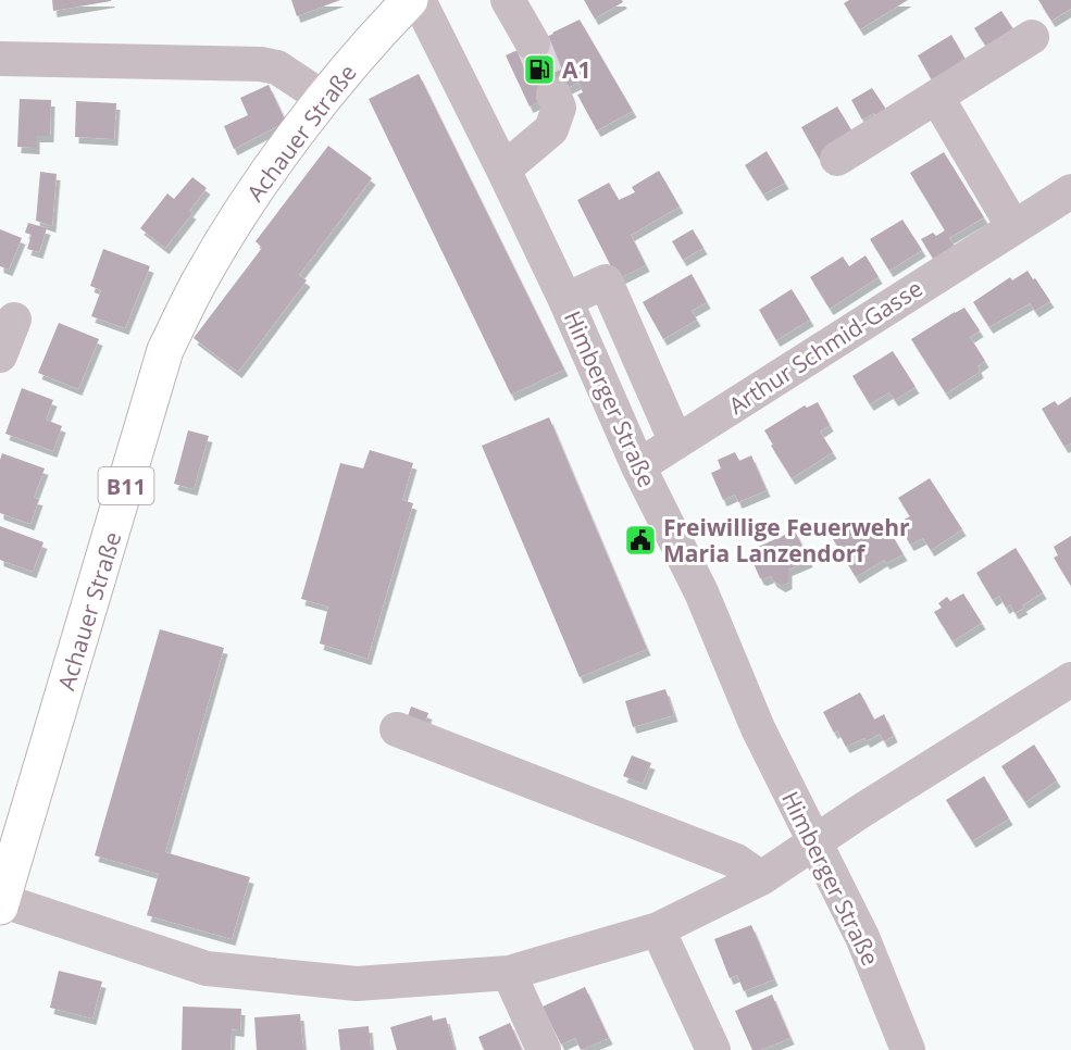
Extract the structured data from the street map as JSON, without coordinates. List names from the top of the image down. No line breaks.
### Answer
{"streets":{"main road":["Achauer Straße","B11"],"street":["Arthur Schmid-Gasse","Himberger Straße"]},"crossings":[["Arthur Schmid-Gasse","Himberger Straße"]],"places":{"fuel station":["A1"],"public building":["Freiwillige Feuerwehr Maria Lanzendorf"]}}
